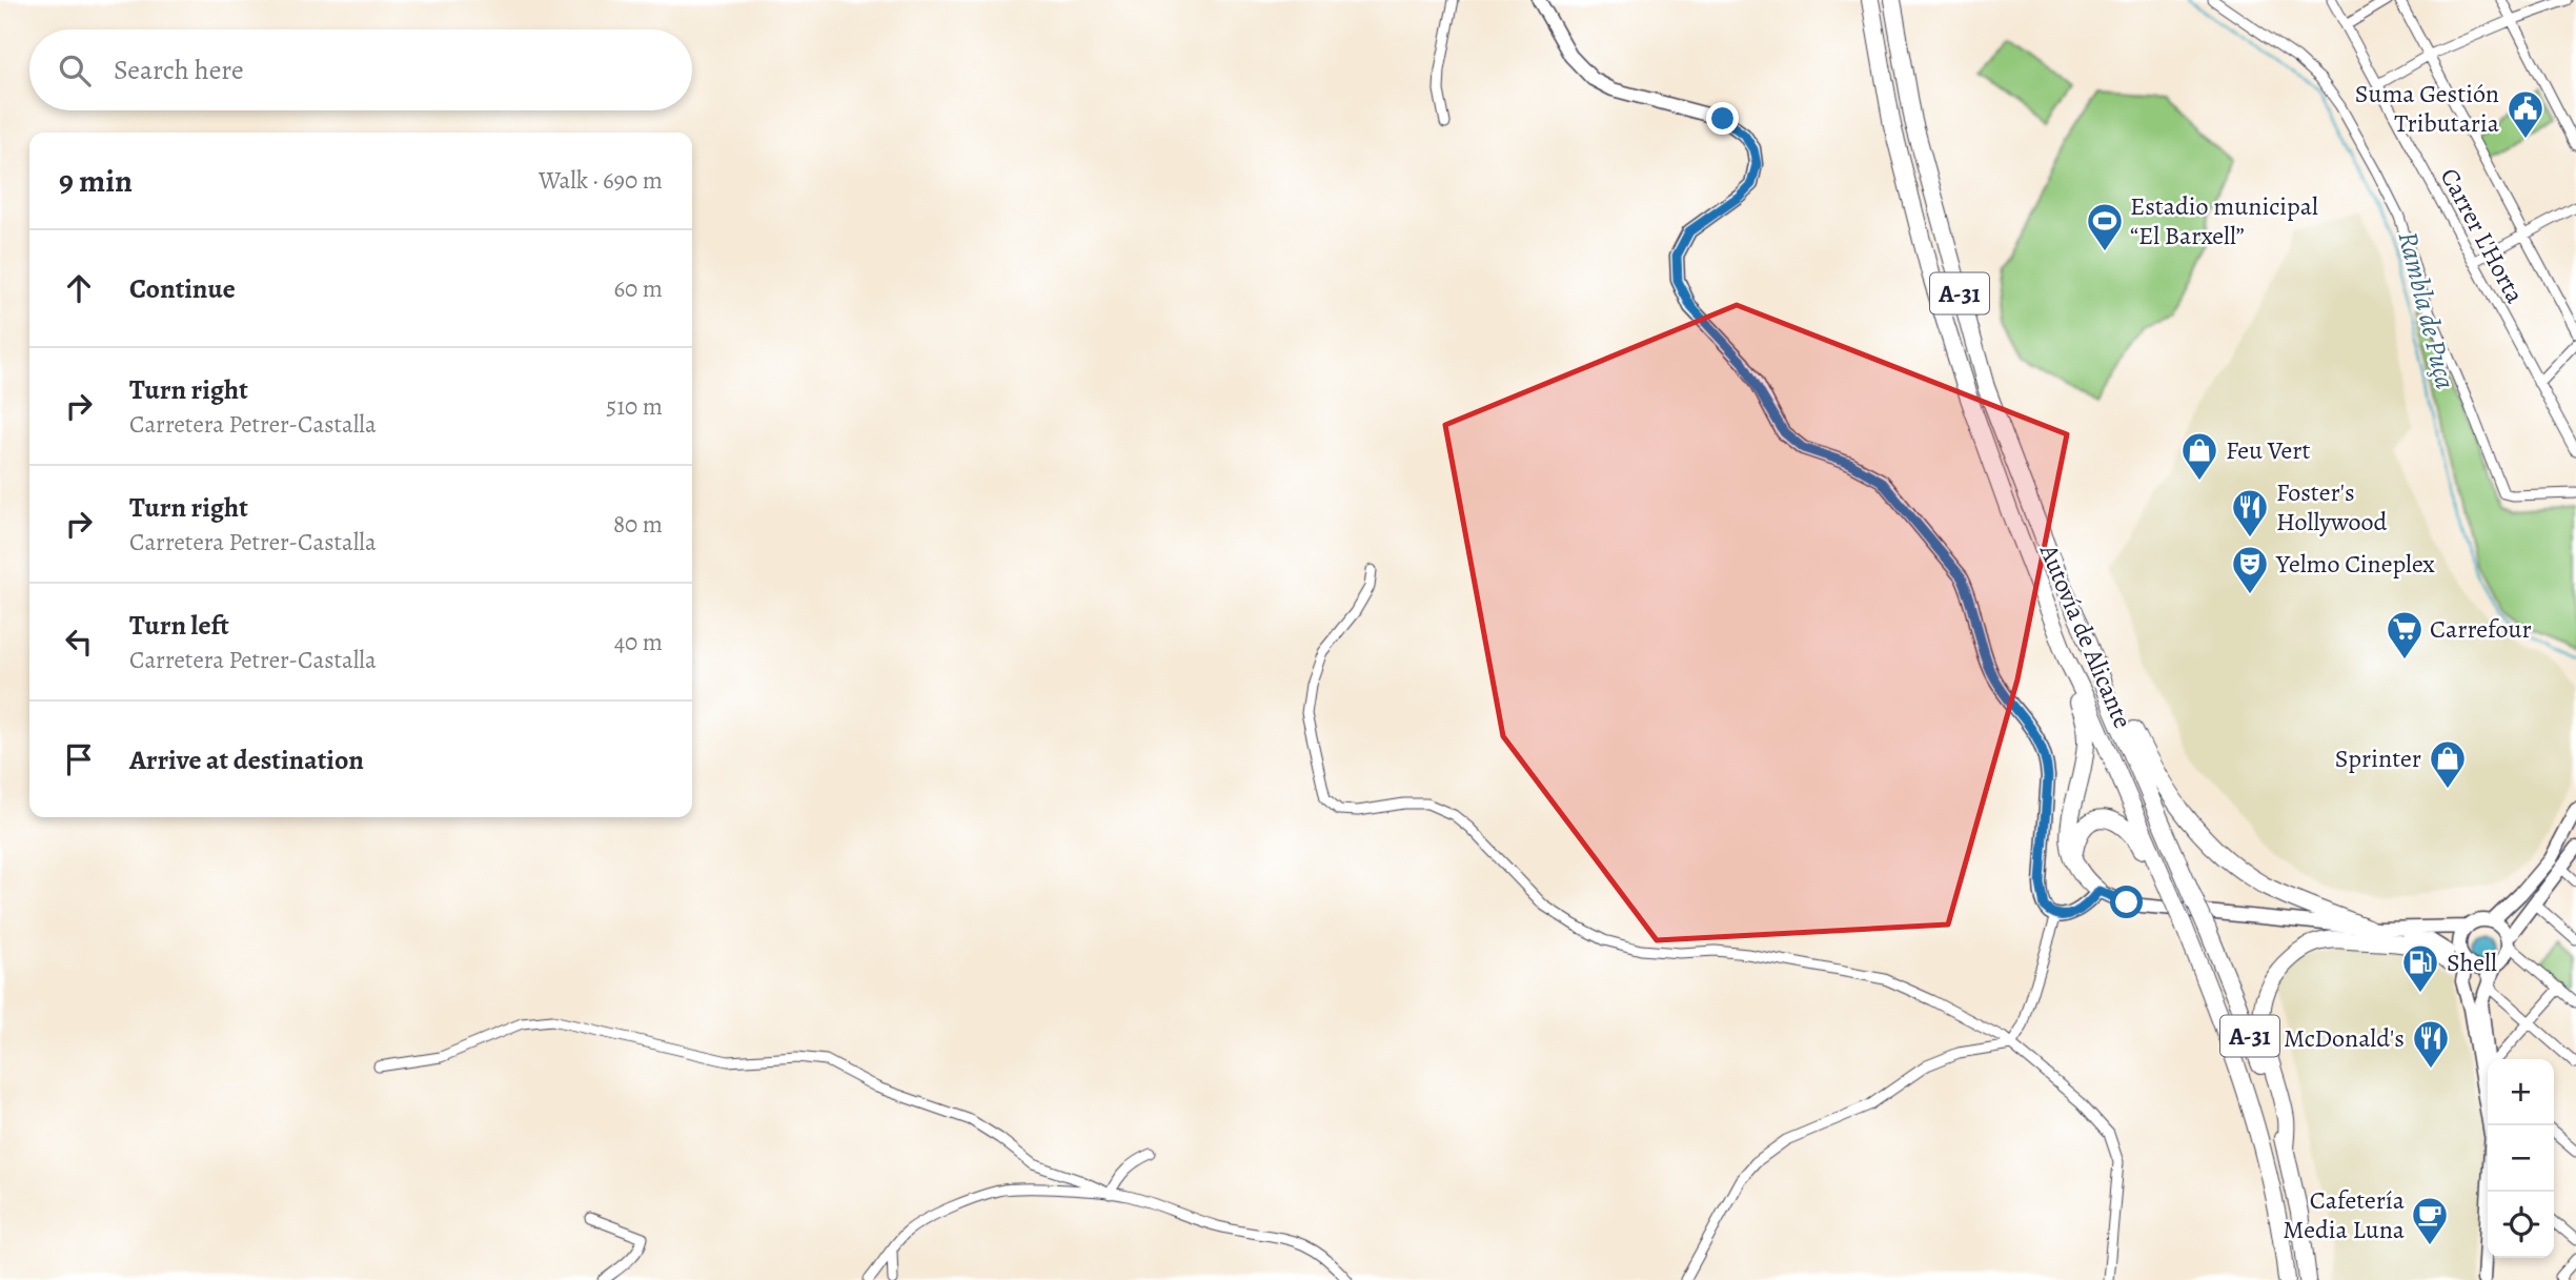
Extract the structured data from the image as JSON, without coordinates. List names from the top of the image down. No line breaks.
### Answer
{"streets":{"highway":["A-31","Autovía de Alicante"],"street":["Carrer L'Horta"]},"water":["Rambla de Puça"],"places":{"public building":["Suma Gestión Tributaria"],"sports":["Estadio municipal “El Barxell”"],"shop":["Feu Vert","Sprinter"],"restaurant":["Foster's Hollywood","McDonald's"],"theatre":["Yelmo Cineplex"],"supermarket":["Carrefour"],"fuel station":["Shell"],"cafe":["Cafetería Media Luna"]},"page":{"search":"Search here","heading":["9 min","Walk · 690 m"],"list":[["Continue","60 m"],["Turn right","Carretera Petrer-Castalla","510 m"],["Turn right","Carretera Petrer-Castalla","80 m"],["Turn left","Carretera Petrer-Castalla","40 m"],"Arrive at destination"],"map_buttons":["+","−"]}}
